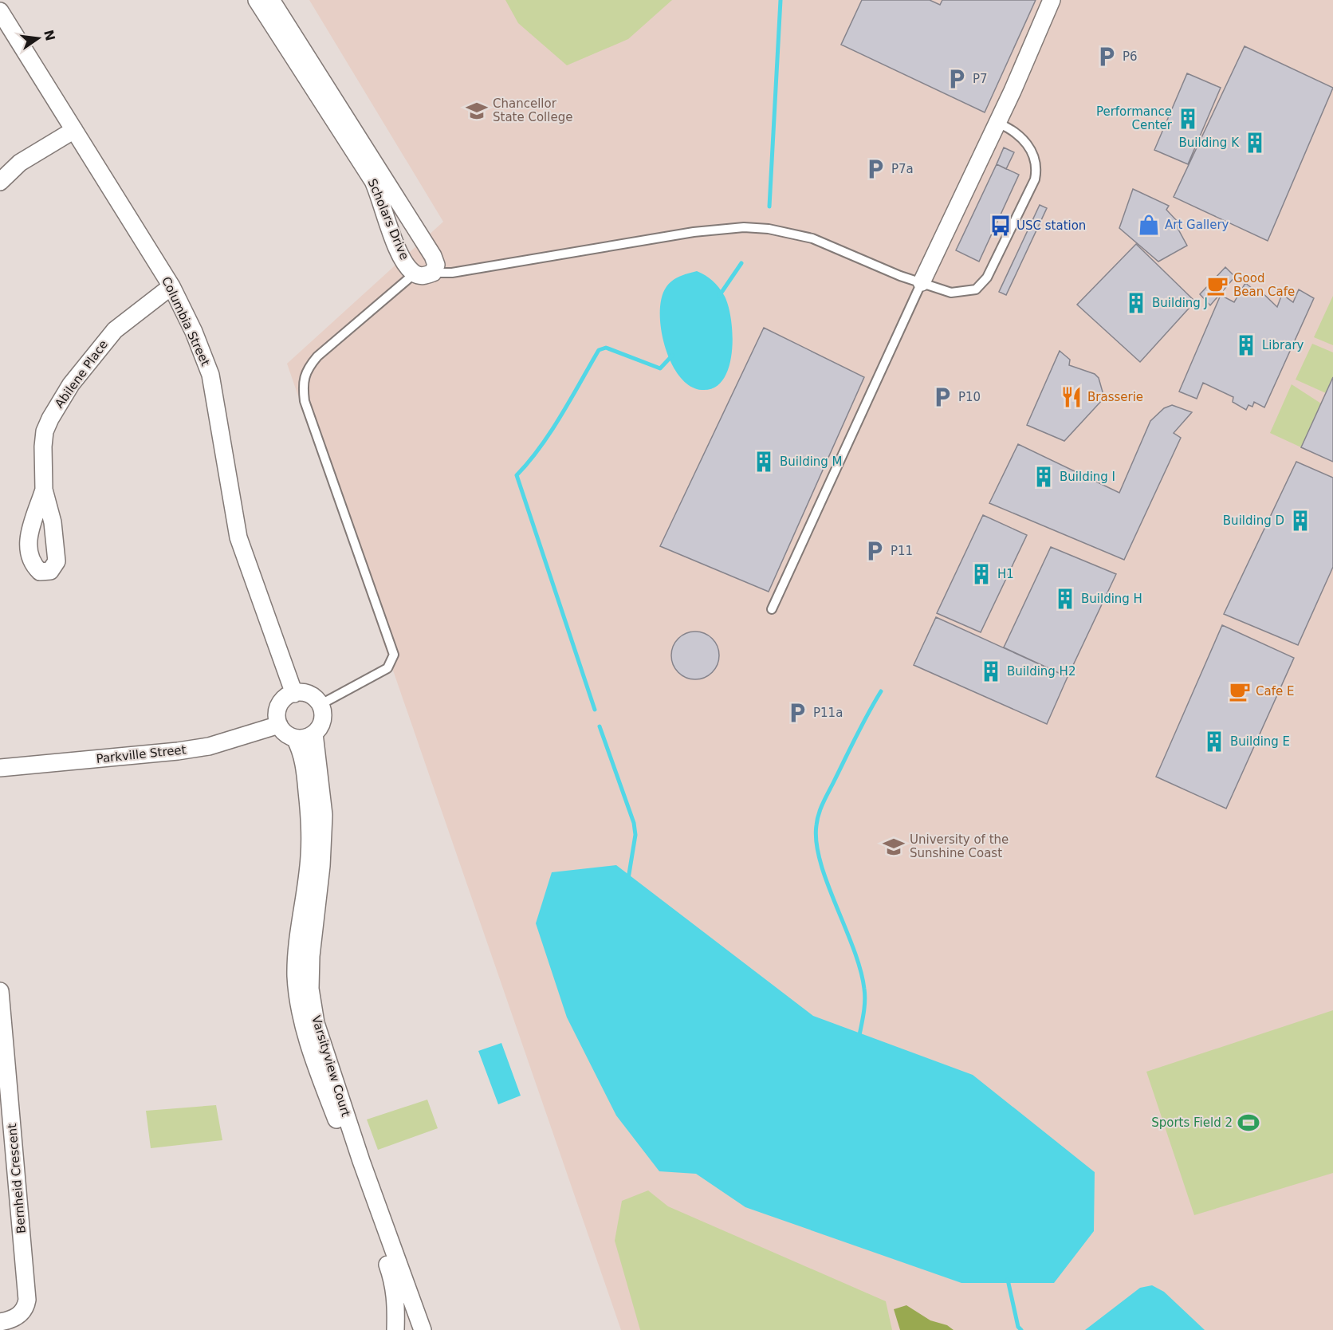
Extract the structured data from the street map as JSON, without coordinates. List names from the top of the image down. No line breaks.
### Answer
{"streets":{"street":["Scholars Drive","Columbia Street","Abilene Place","Parkville Street","Varsityview Court","Bernheid Crescent"]},"crossings":[["Columbia Street","Abilene Place"],["Columbia Street","Parkville Street"],["Columbia Street","Varsityview Court"],["Parkville Street","Varsityview Court"]],"places":{"parking":["P6","P7","P7a","P10","P11","P11a"],"school or university":["Chancellor State College","University of the Sunshine Coast"],"building":["Performance Center","Building K","Building J","Library","Building M","Building I","Building D","H1","Building H","Building H2","Building E"],"shop":["Art Gallery"],"bus stop":["USC station"],"cafe":["Good Bean Cafe","Cafe E"],"restaurant":["Brasserie"],"sports":["Sports Field 2"]},"north":"right"}
